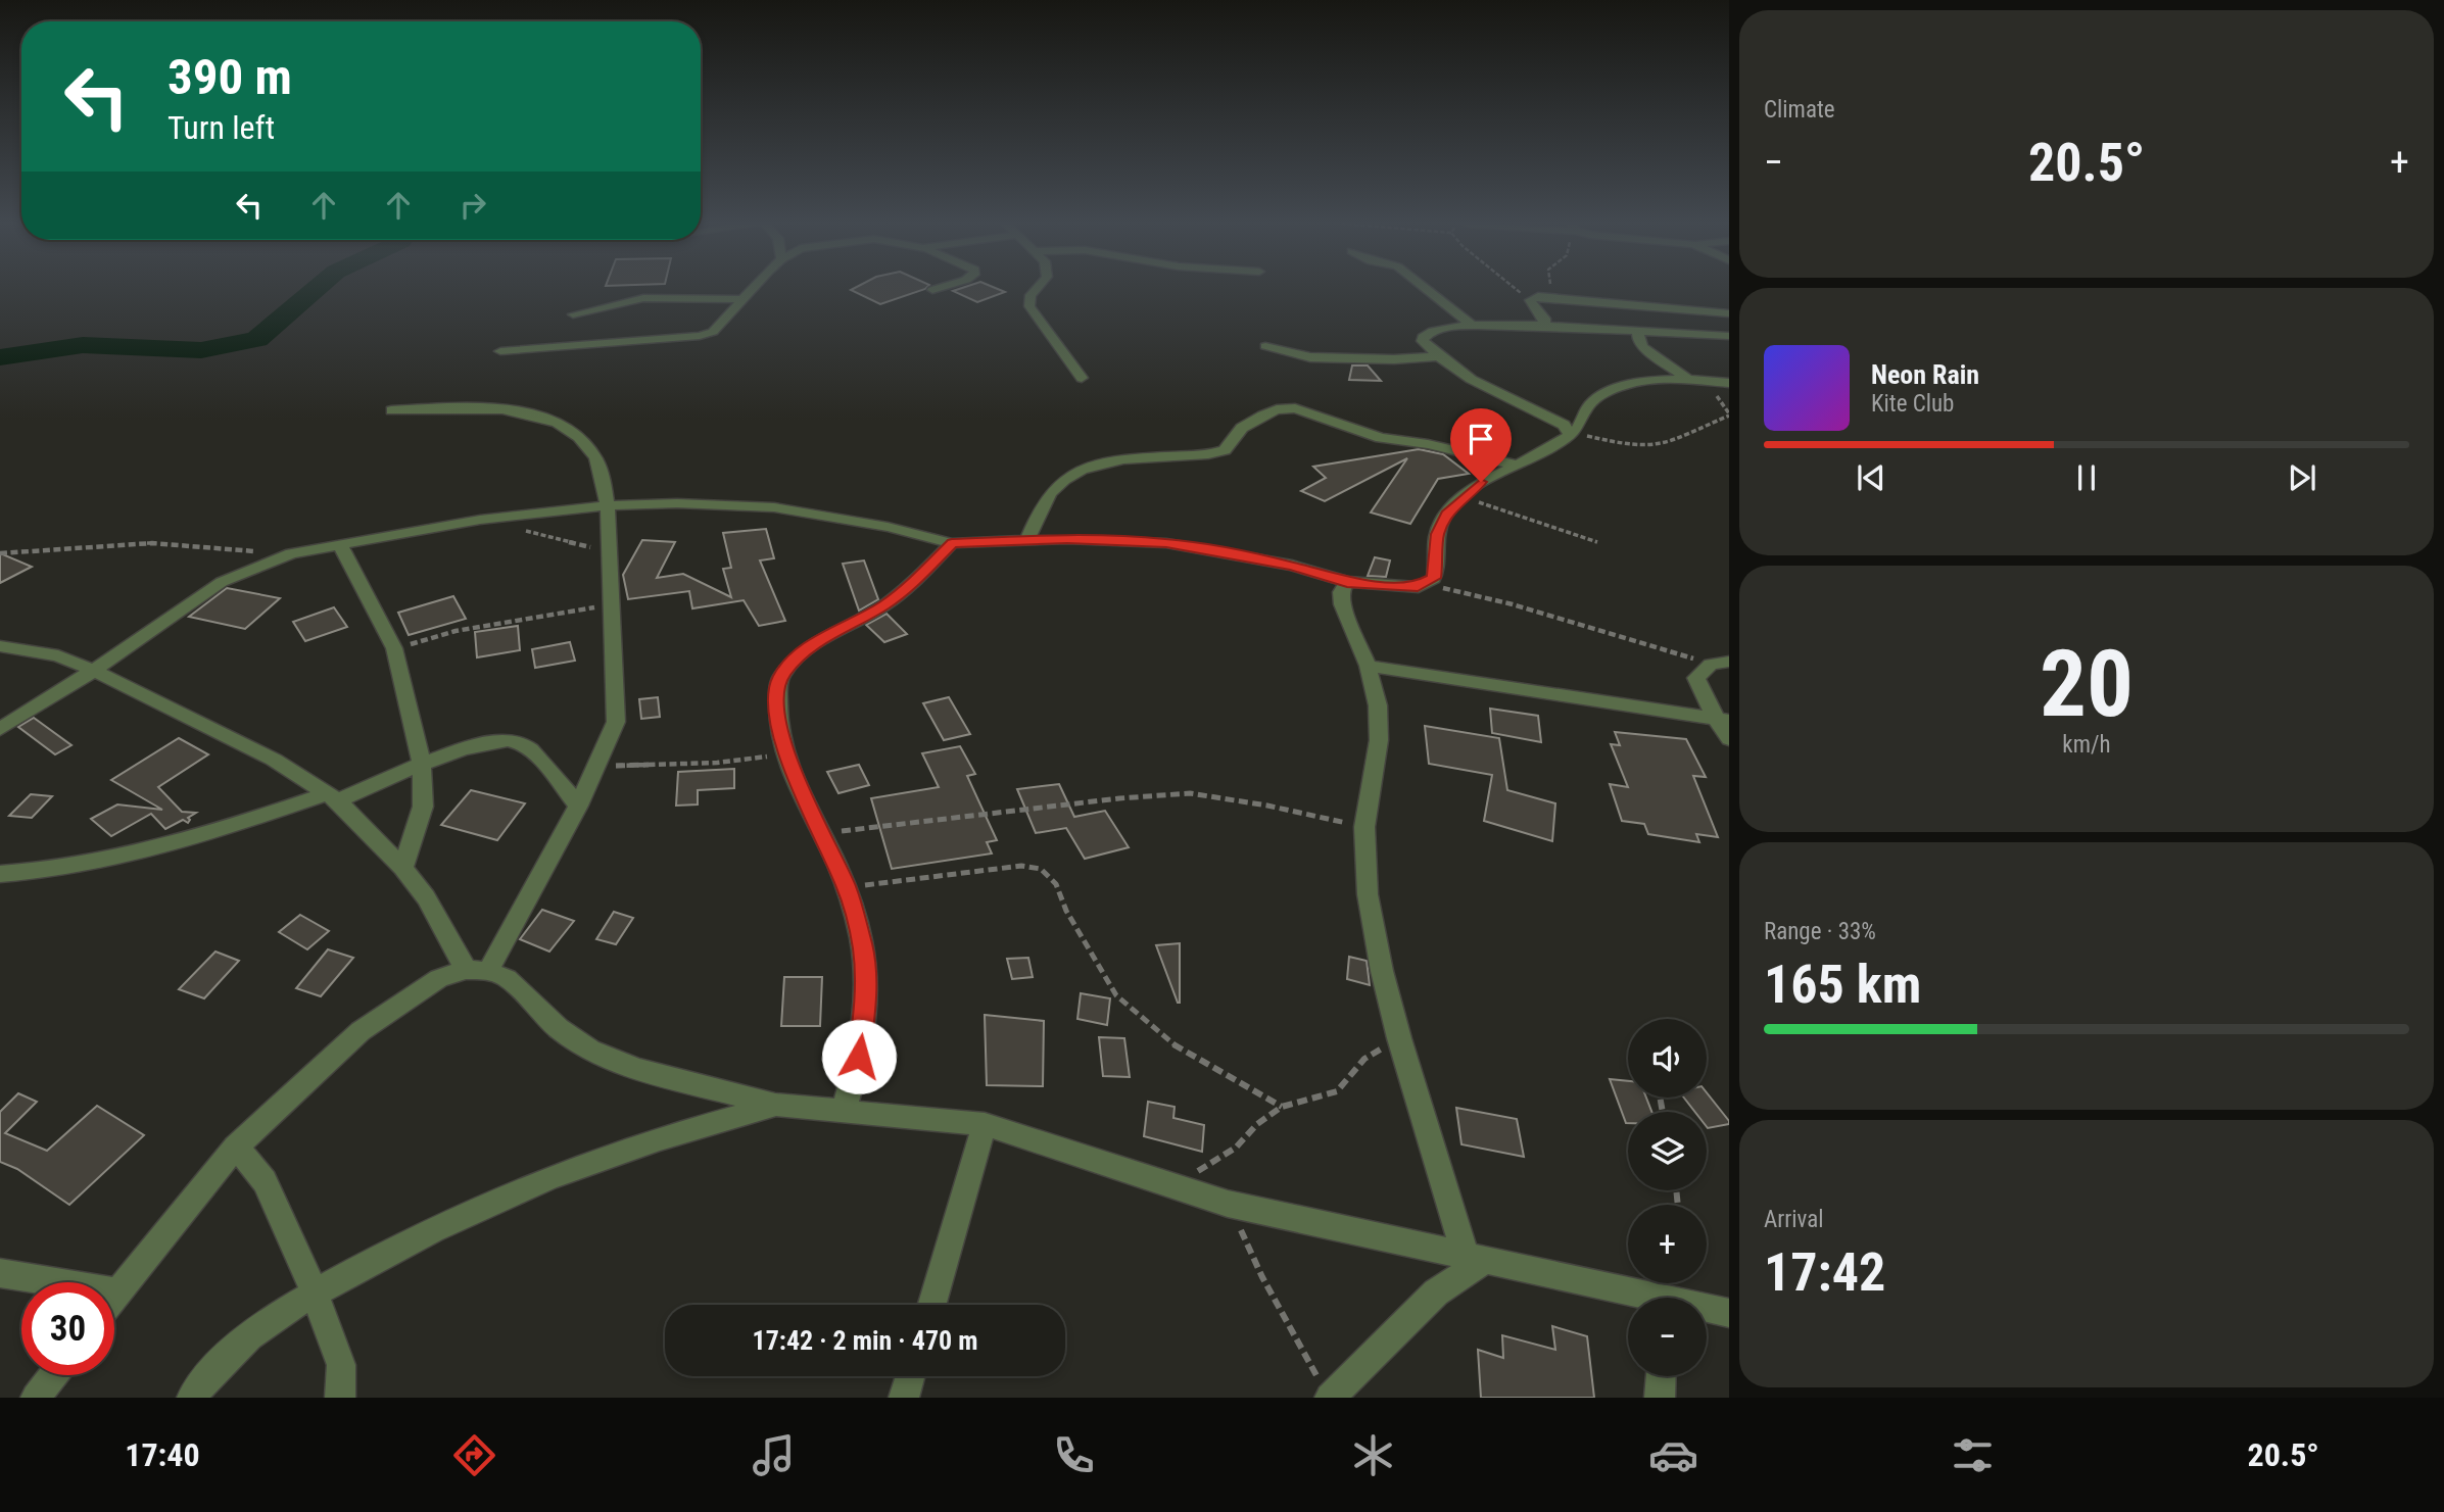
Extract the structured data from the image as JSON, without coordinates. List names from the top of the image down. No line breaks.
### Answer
{"page":{"tile":["Climate",["20","km/h"],["Range · 33%","165 km"],["Arrival","17:42"]],"turn":["390 m","Turn left"],"heat":["−","20.5°","+"],"song":["Neon Rain","Kite Club"],"map_buttons":["+","−"],"limit":"30","trip":"17:42 · 2 min · 470 m","tabs":["17:40","20.5°"]}}
